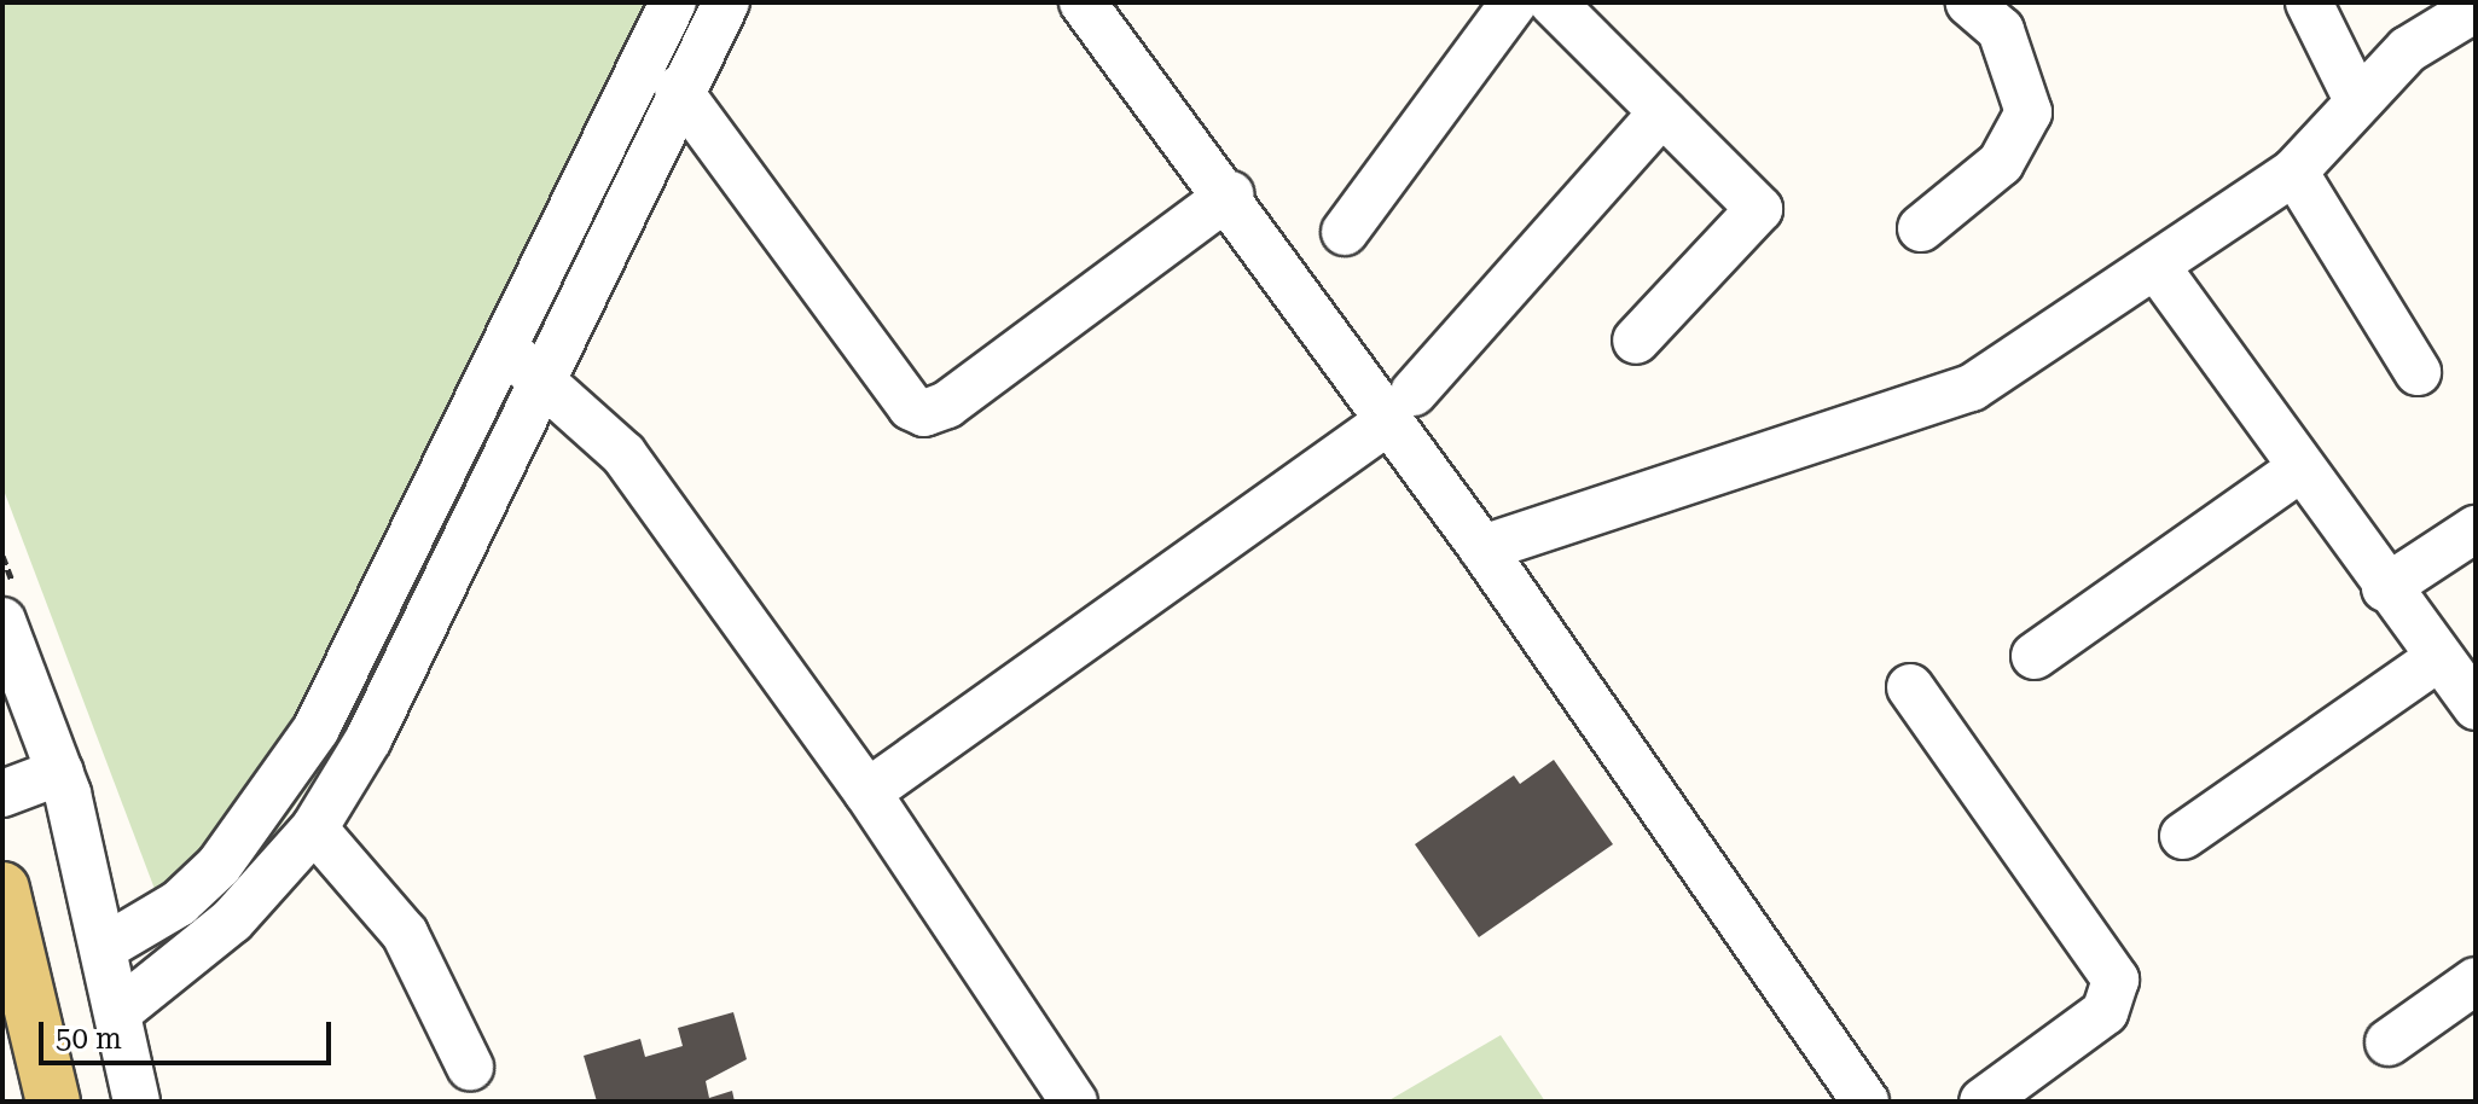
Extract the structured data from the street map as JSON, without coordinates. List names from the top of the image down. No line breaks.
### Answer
{"scale_bar":"50 m"}
